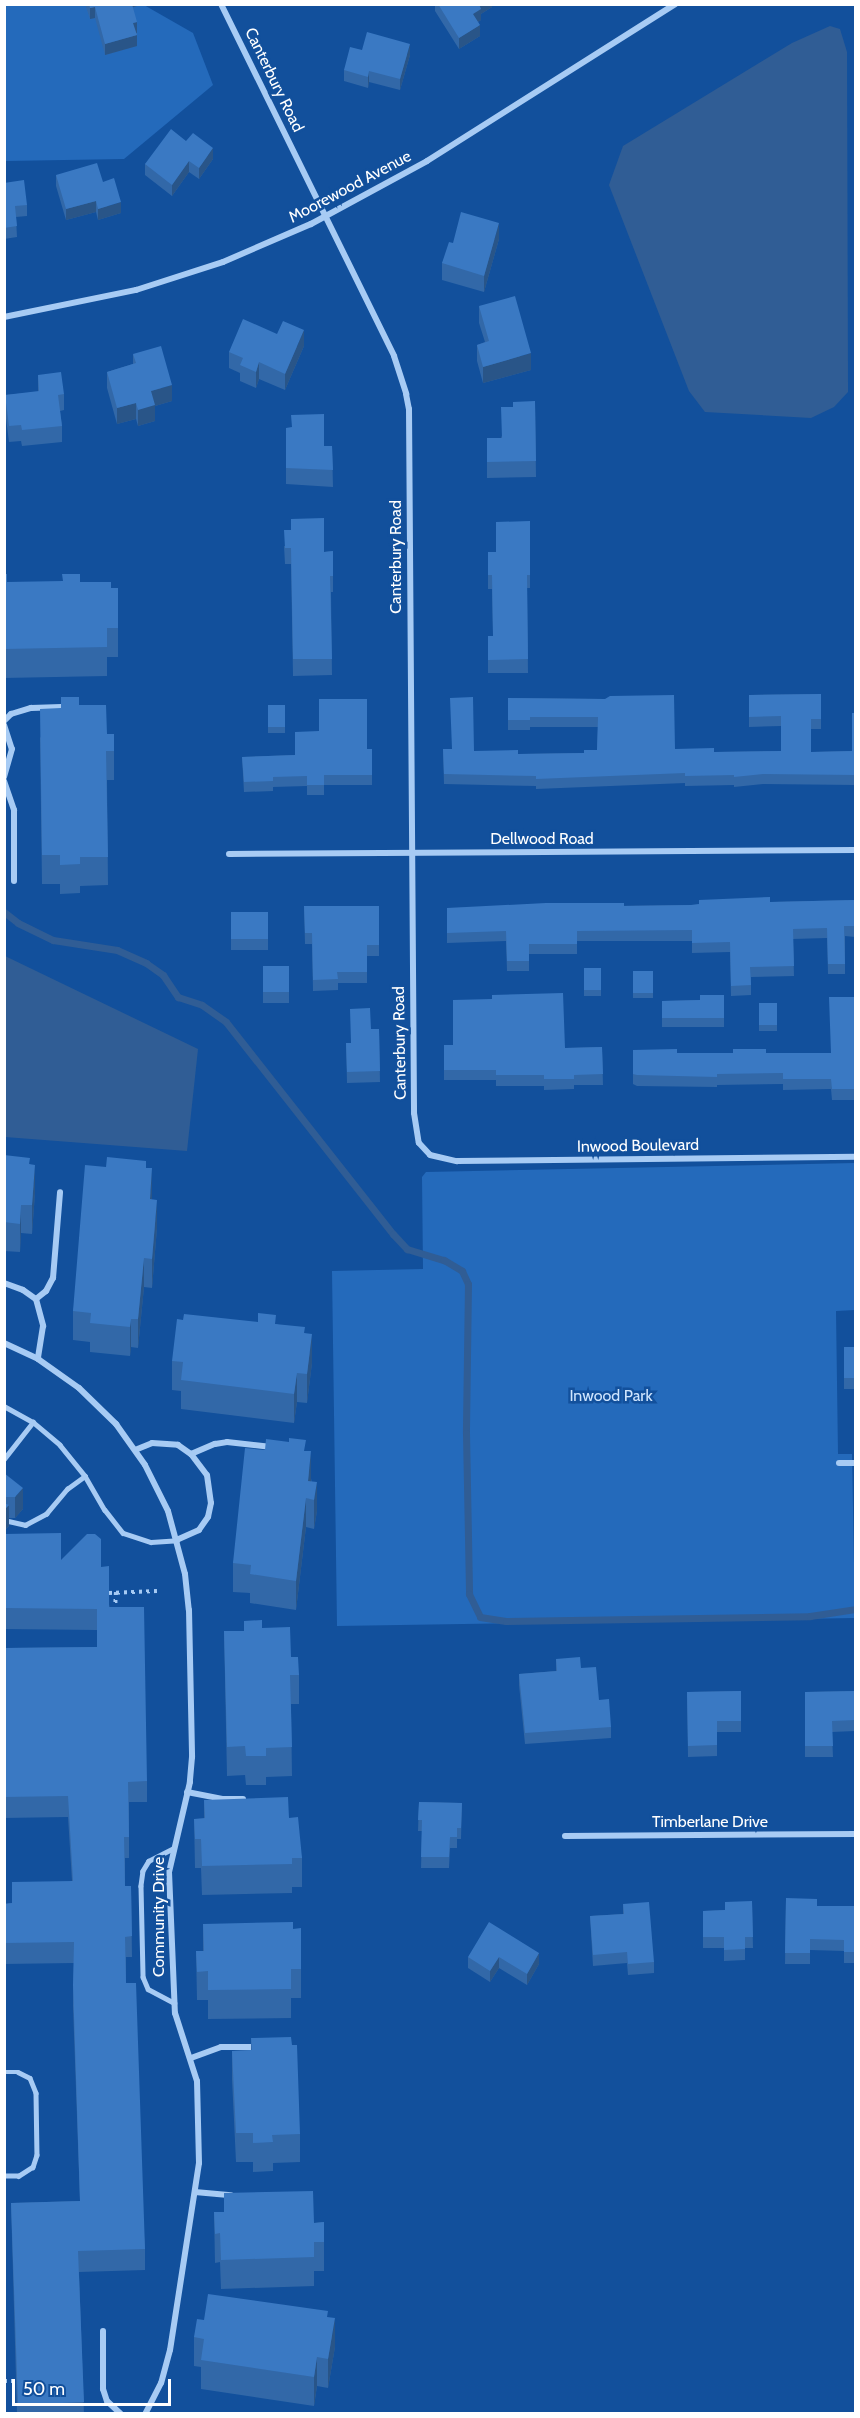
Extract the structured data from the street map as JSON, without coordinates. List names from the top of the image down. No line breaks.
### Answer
{"streets":{"street":["Canterbury Road","Moorewood Avenue","Dellwood Road","Inwood Boulevard","Timberlane Drive","Community Drive"]},"crossings":[["Canterbury Road","Moorewood Avenue"],["Canterbury Road","Dellwood Road"],["Canterbury Road","Inwood Boulevard"]],"parks":["Inwood Park"],"scale_bar":"50 m"}
